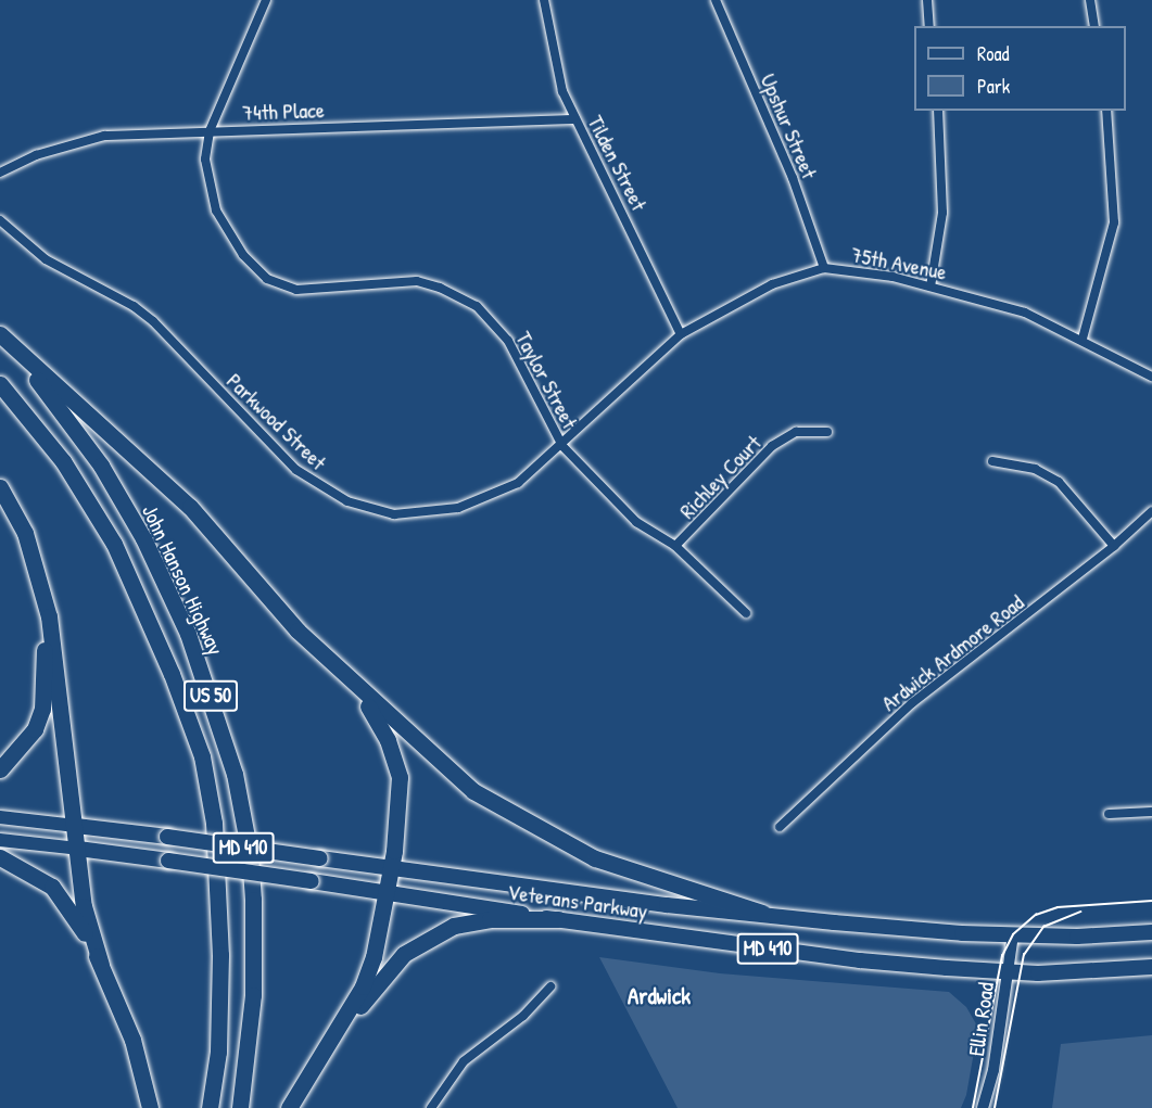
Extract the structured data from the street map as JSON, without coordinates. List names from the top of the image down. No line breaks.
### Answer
{"streets":{"highway":["John Hanson Highway","US 50"],"main road":["MD 410","Veterans Parkway"],"street":["74th Place","Upshur Street","Tilden Street","75th Avenue","Taylor Street","Parkwood Street","Richley Court","Ardwick Ardmore Road","Ellin Road"]},"crossings":[["74th Place","Tilden Street"],["74th Place","Taylor Street"],["Upshur Street","75th Avenue"],["Tilden Street","75th Avenue"],["75th Avenue","Taylor Street"],["75th Avenue","Parkwood Street"],["Taylor Street","Parkwood Street"],["Taylor Street","Richley Court"],["Veterans Parkway","Ellin Road"]],"districts":["Ardwick"],"legend":["Road","Park"]}
